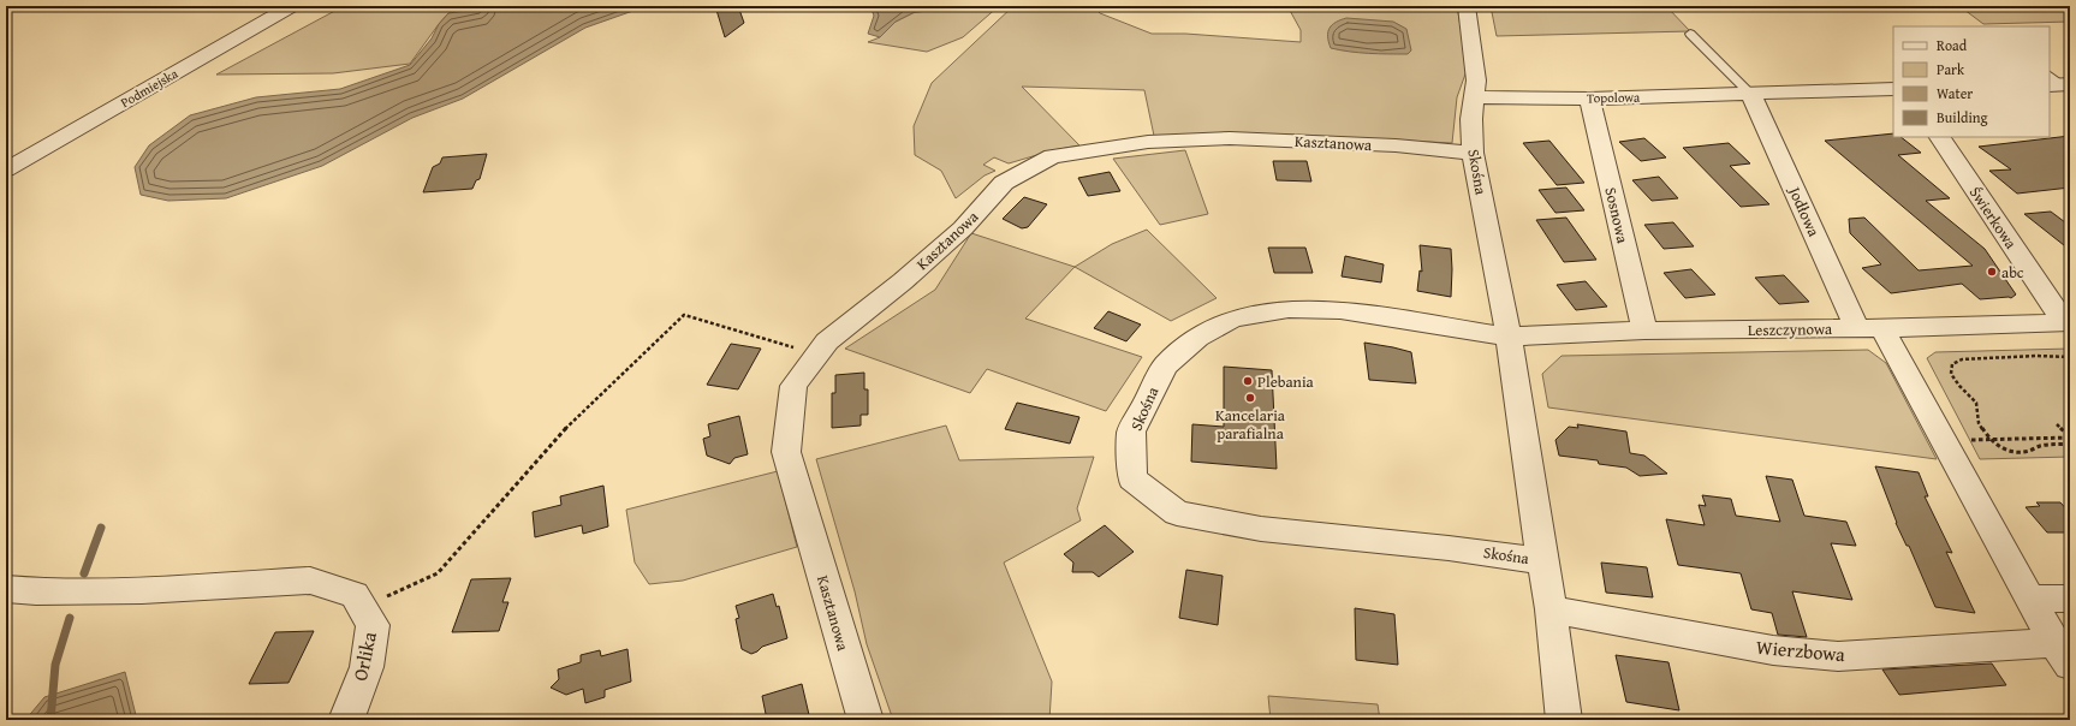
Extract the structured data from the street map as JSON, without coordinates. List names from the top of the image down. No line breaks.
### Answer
{"streets":{"street":["Podmiejska","Topolowa","Kasztanowa","Skośna","Jodłowa","Sosnowa","Świerkowa","Leszczynowa","Wierzbowa","Orlika"]},"crossings":[["Topolowa","Skośna"],["Topolowa","Jodłowa"],["Topolowa","Sosnowa"],["Kasztanowa","Skośna"],["Skośna","Leszczynowa"],["Skośna","Wierzbowa"],["Jodłowa","Leszczynowa"],["Jodłowa","Wierzbowa"],["Sosnowa","Leszczynowa"],["Świerkowa","Leszczynowa"],["Leszczynowa","Wierzbowa"]],"places":["abc","Plebania","Kancelaria parafialna"],"legend":["Road","Park","Water","Building"]}
